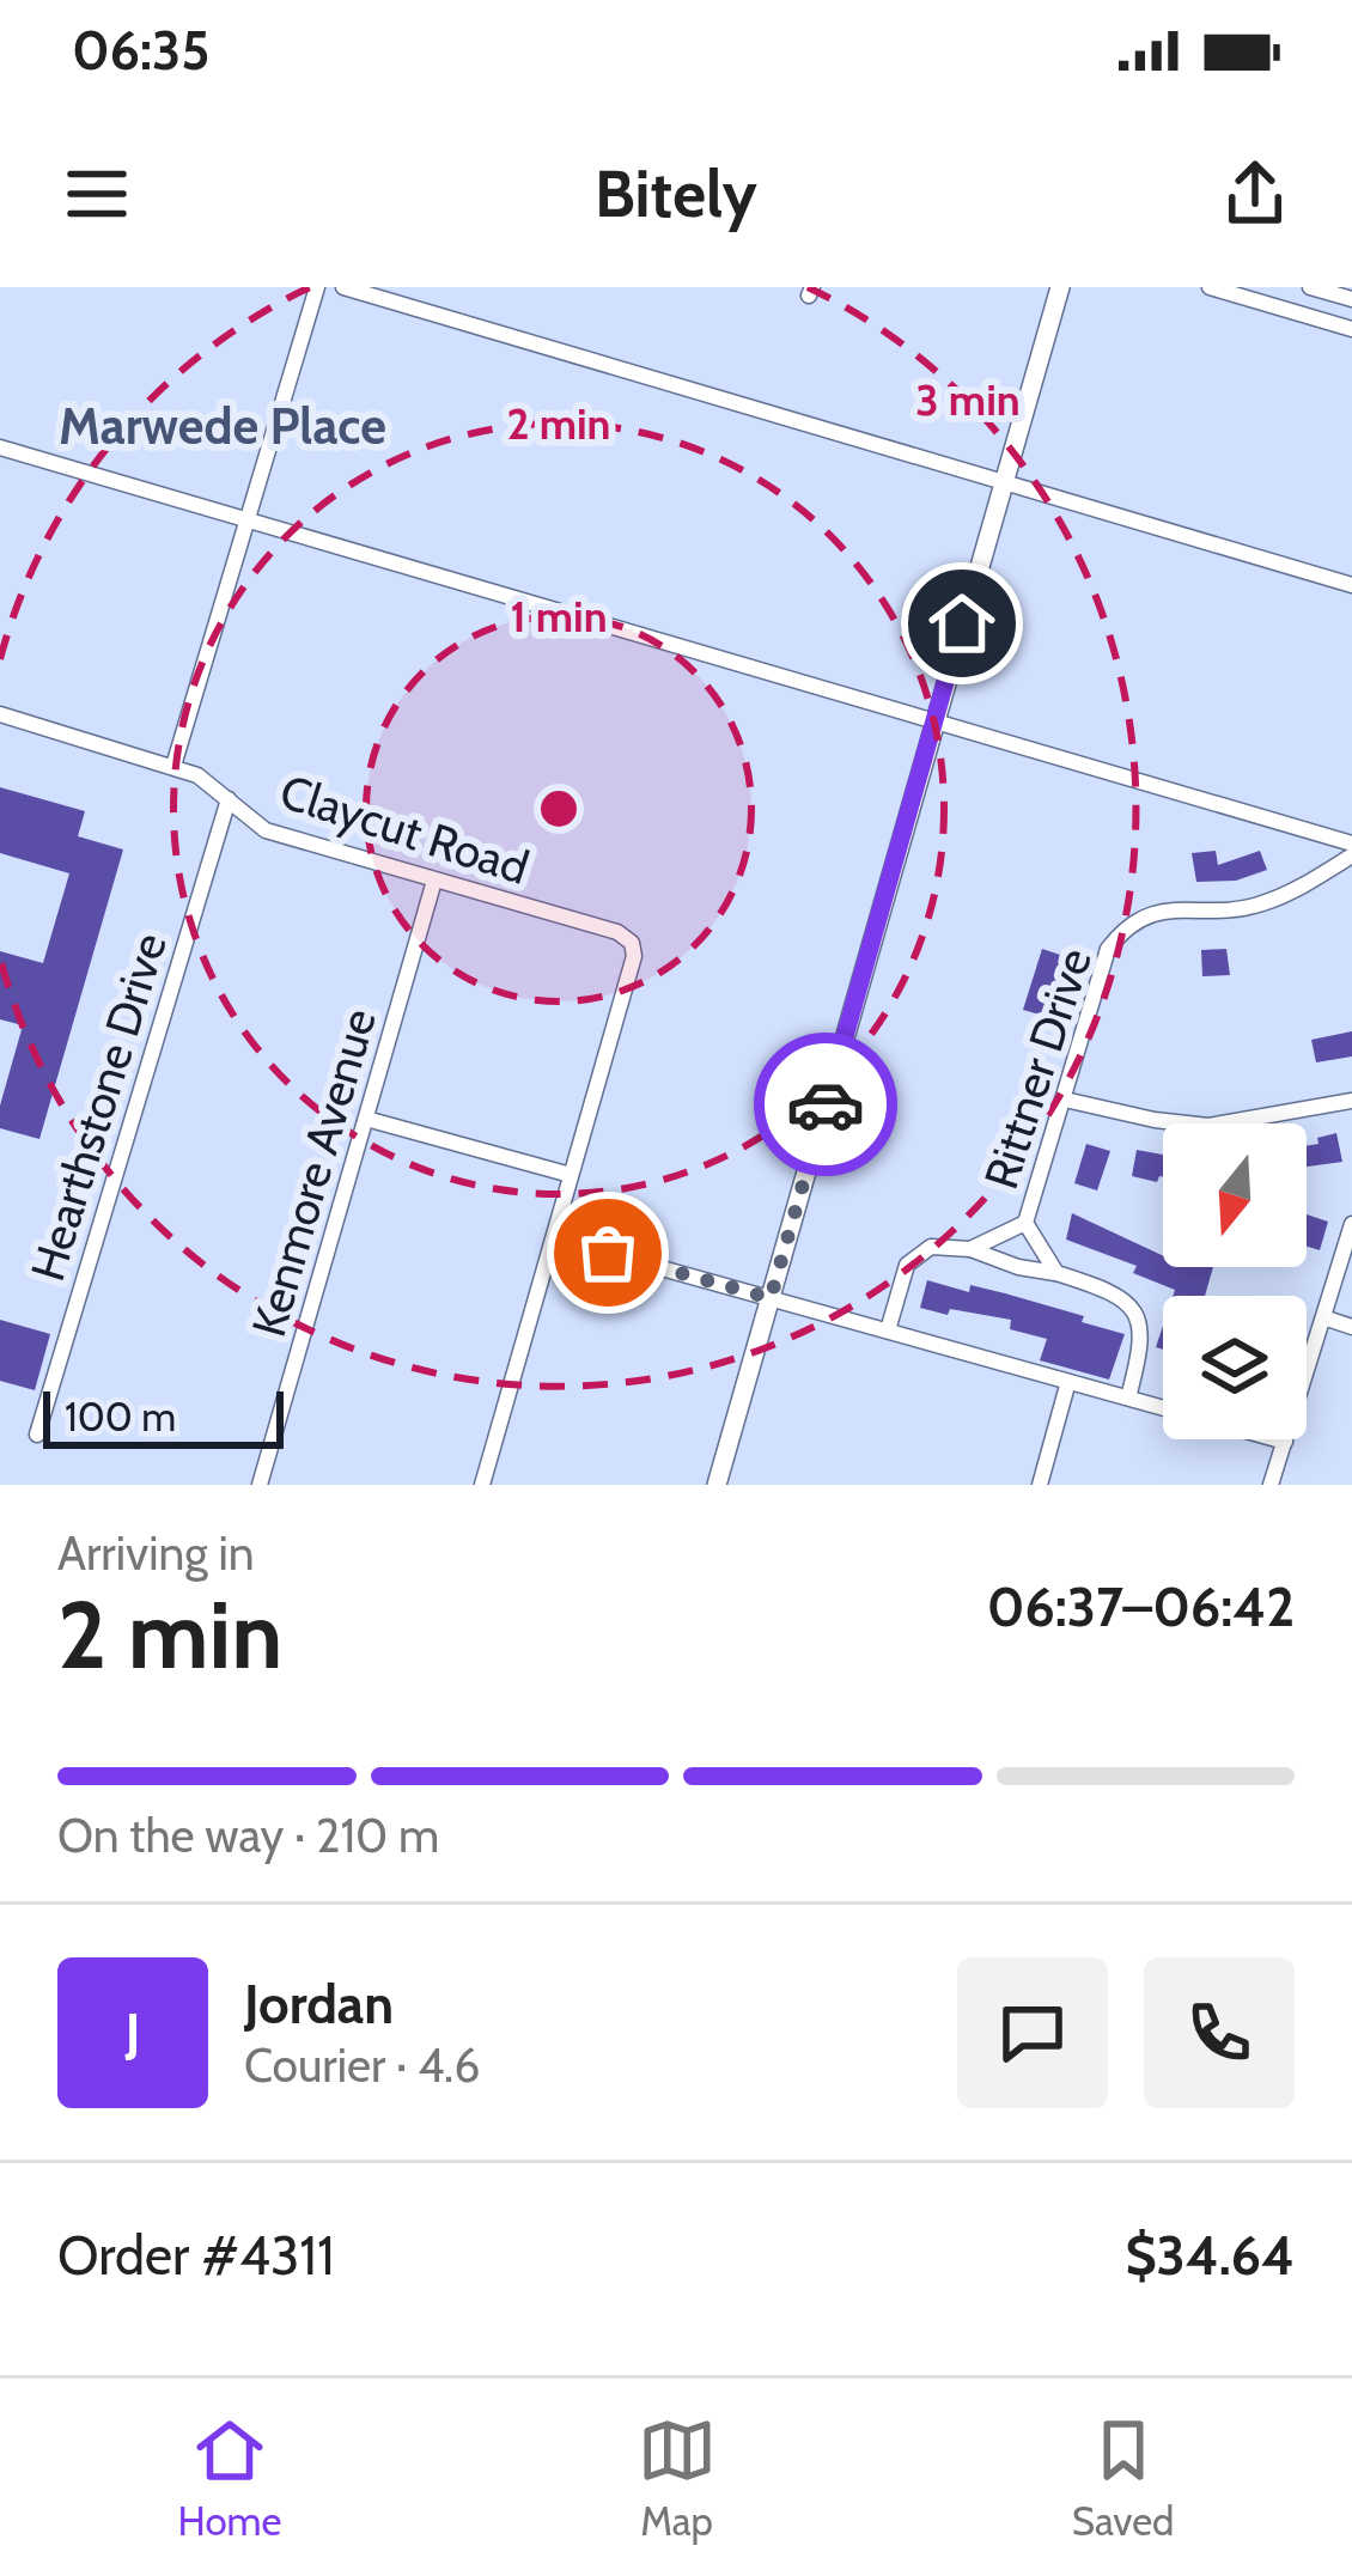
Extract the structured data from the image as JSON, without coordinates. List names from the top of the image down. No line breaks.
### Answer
{"streets":{"street":["Claycut Road","Rittner Drive","Hearthstone Drive","Kenmore Avenue"]},"crossings":[["Claycut Road","Hearthstone Drive"],["Claycut Road","Kenmore Avenue"]],"districts":["Marwede Place"],"scale_bar":"100 m","north":"bottom","page":{"status":"06:35","header":"Bitely","scale":"100 m","heading":["2 min","Arriving in","06:37–06:42"],"panel":["Jordan","Courier · 4.6","Order #4311","$34.64"],"bar":"On the way · 210 m","round":"J","tabs":["Home","Map","Saved"]},"rings":["3 min","2 min","1 min"]}
